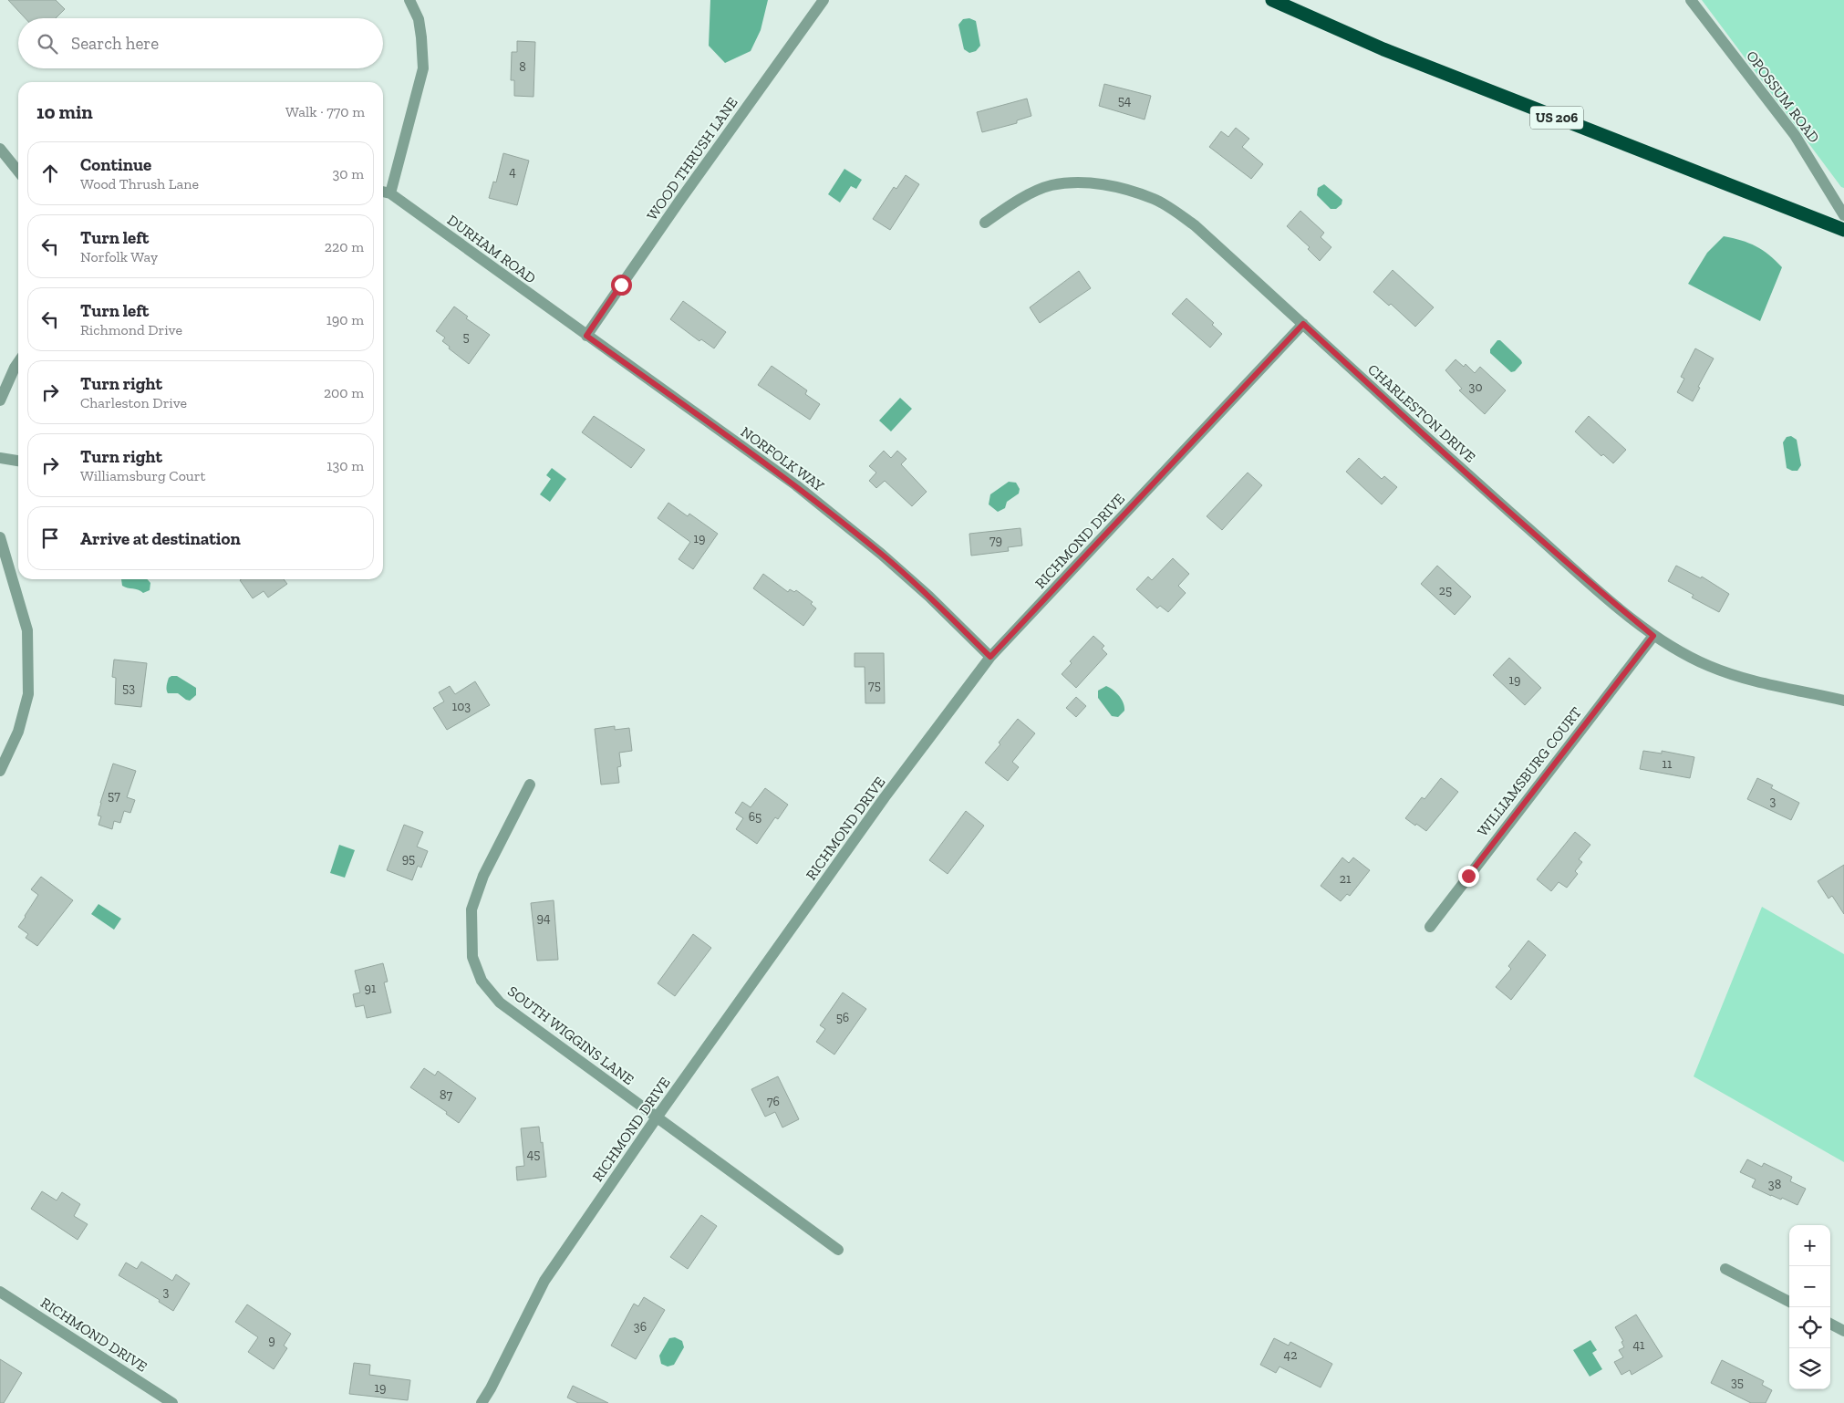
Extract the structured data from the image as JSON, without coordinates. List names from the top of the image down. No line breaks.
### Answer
{"streets":{"highway":["US 206"],"street":["OPOSSUM ROAD","WOOD THRUSH LANE","DURHAM ROAD","CHARLESTON DRIVE","NORFOLK WAY","RICHMOND DRIVE","WILLIAMSBURG COURT","SOUTH WIGGINS LANE"]},"crossings":[["WOOD THRUSH LANE","DURHAM ROAD"],["WOOD THRUSH LANE","NORFOLK WAY"],["DURHAM ROAD","NORFOLK WAY"],["CHARLESTON DRIVE","RICHMOND DRIVE"],["CHARLESTON DRIVE","WILLIAMSBURG COURT"],["NORFOLK WAY","RICHMOND DRIVE"],["RICHMOND DRIVE","SOUTH WIGGINS LANE"]],"house_numbers":["8","54","4","5","30","19","79","25","19","75","53","103","11","57","3","65","95","21","94","91","56","87","76","45","38","3","36","9","41","42","35","19"],"page":{"search":"Search here","heading":["10 min","Walk · 770 m"],"list":[["Continue","Wood Thrush Lane","30 m"],["Turn left","Norfolk Way","220 m"],["Turn left","Richmond Drive","190 m"],["Turn right","Charleston Drive","200 m"],["Turn right","Williamsburg Court","130 m"],"Arrive at destination"],"map_buttons":["+","−"]}}
